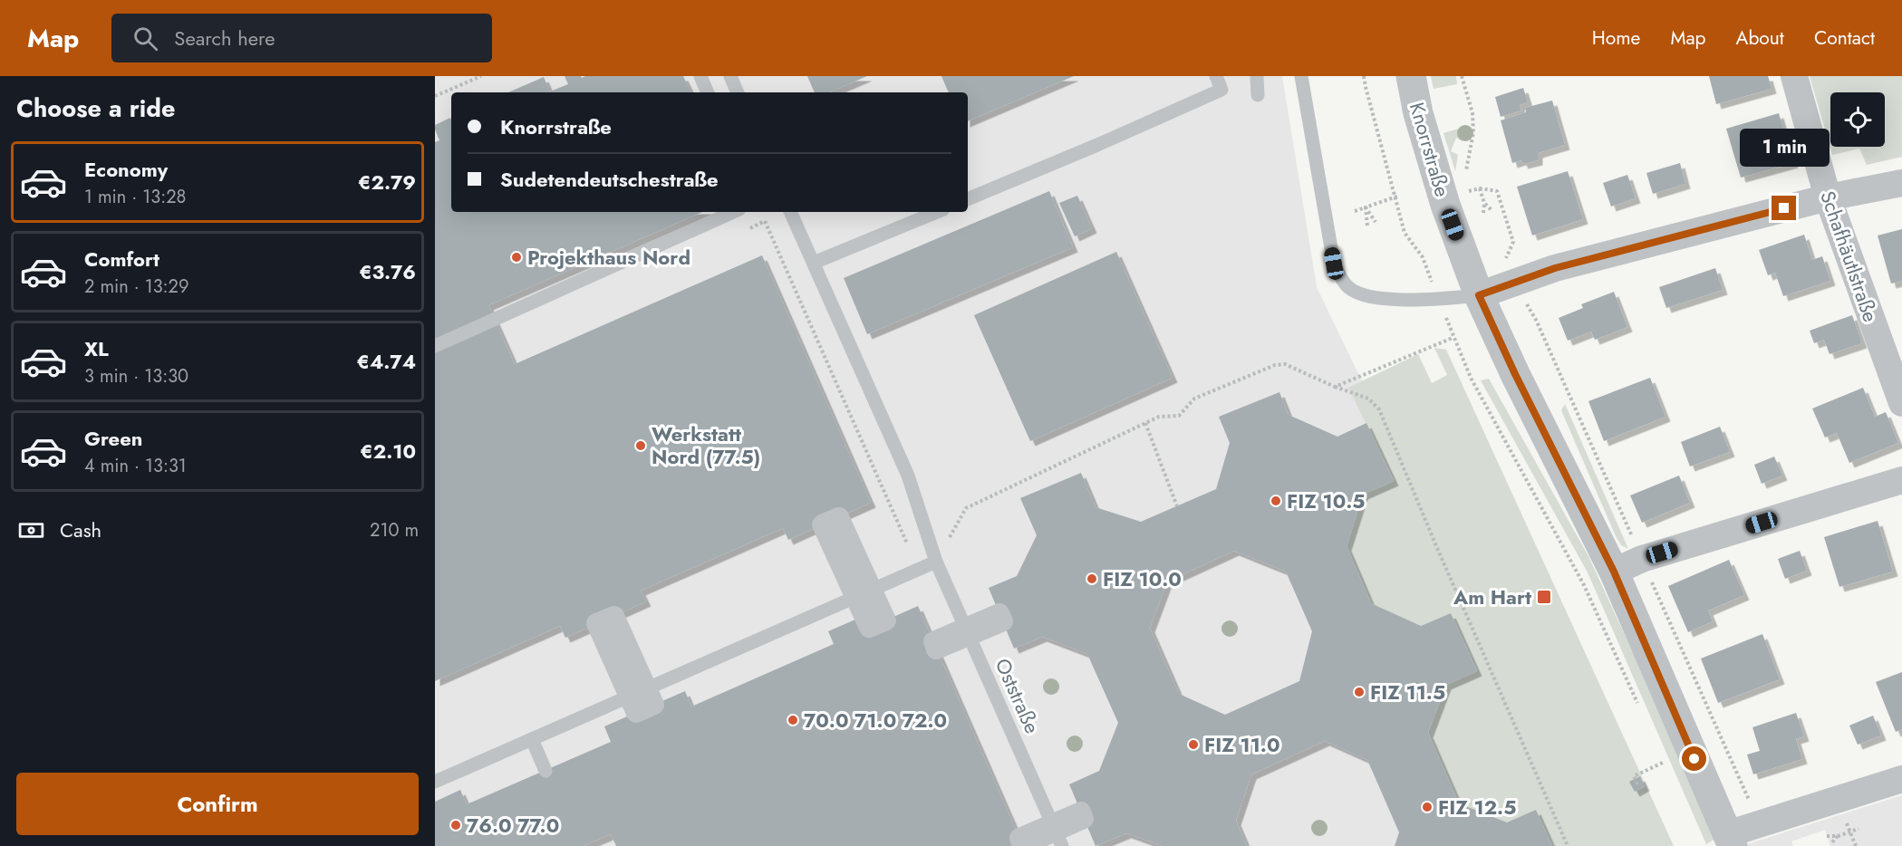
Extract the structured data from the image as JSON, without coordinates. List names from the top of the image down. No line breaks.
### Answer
{"streets":{"street":["Knorrstraße","Schafhäutlstraße"],"lane":["Oststraße"]},"places":{"other":["Projekthaus Nord","Werkstatt Nord (77.5)","FIZ 10.5","FIZ 10.0","FIZ 11.5","70.0 71.0 72.0","FIZ 11.0","FIZ 12.5","76.0 77.0"],"transit":["Am Hart"]},"page":{"header":"Map","search":"Search here","nav":["Home","Map","About","Contact"],"heading":"Choose a ride","banner":["Knorrstraße","Sudetendeutschestraße"],"bubble":"1 min","list":[{"name":"Economy","note":"1 min · 13:28","value":"€2.79"},{"name":"Comfort","note":"2 min · 13:29","value":"€3.76"},{"name":"XL","note":"3 min · 13:30","value":"€4.74"},{"name":"Green","note":"4 min · 13:31","value":"€2.10"}],"pay":["Cash","210 m"],"buttons":"Confirm"}}
